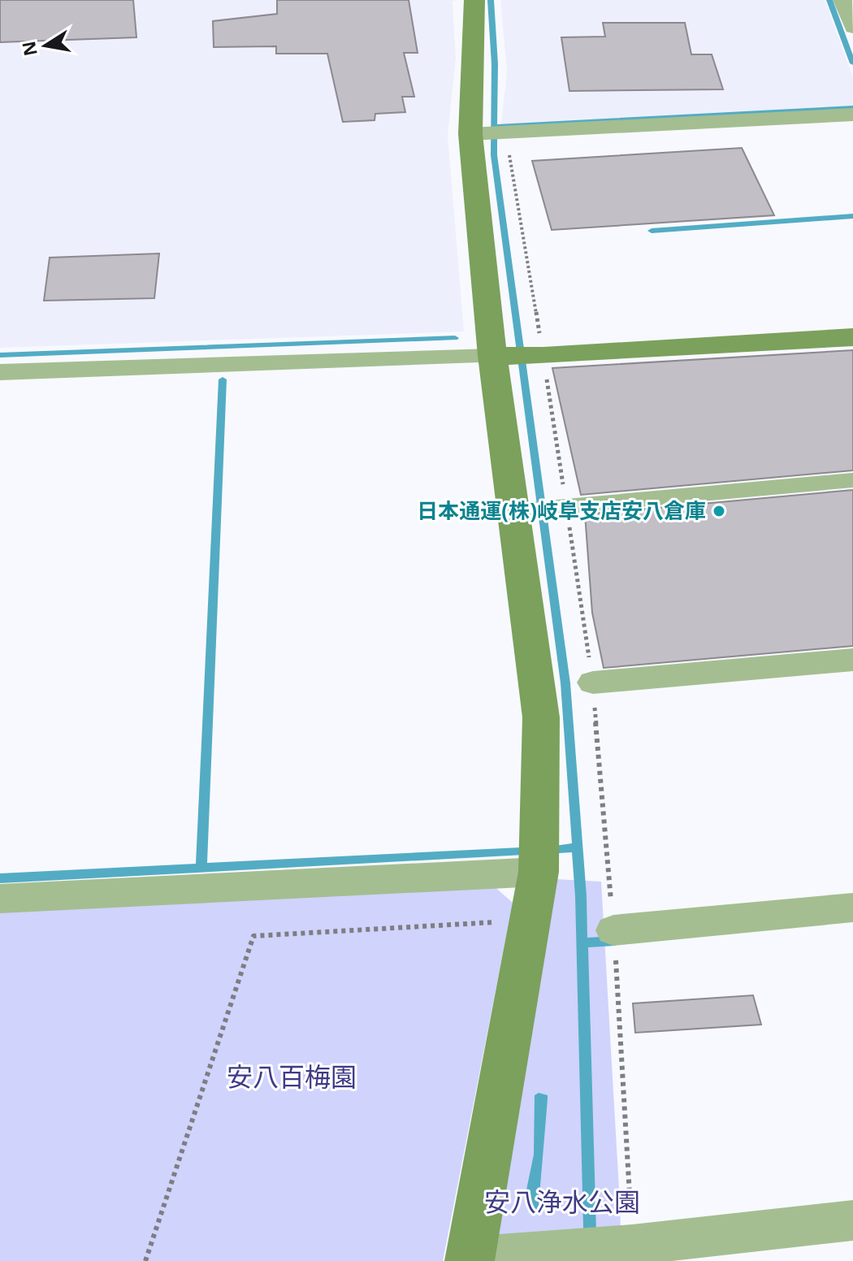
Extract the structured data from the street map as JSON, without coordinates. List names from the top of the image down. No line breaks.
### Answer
{"parks":["安八百梅園","安八浄水公園"],"places":["日本通運(株)岐阜支店安八倉庫"],"north":"left"}
